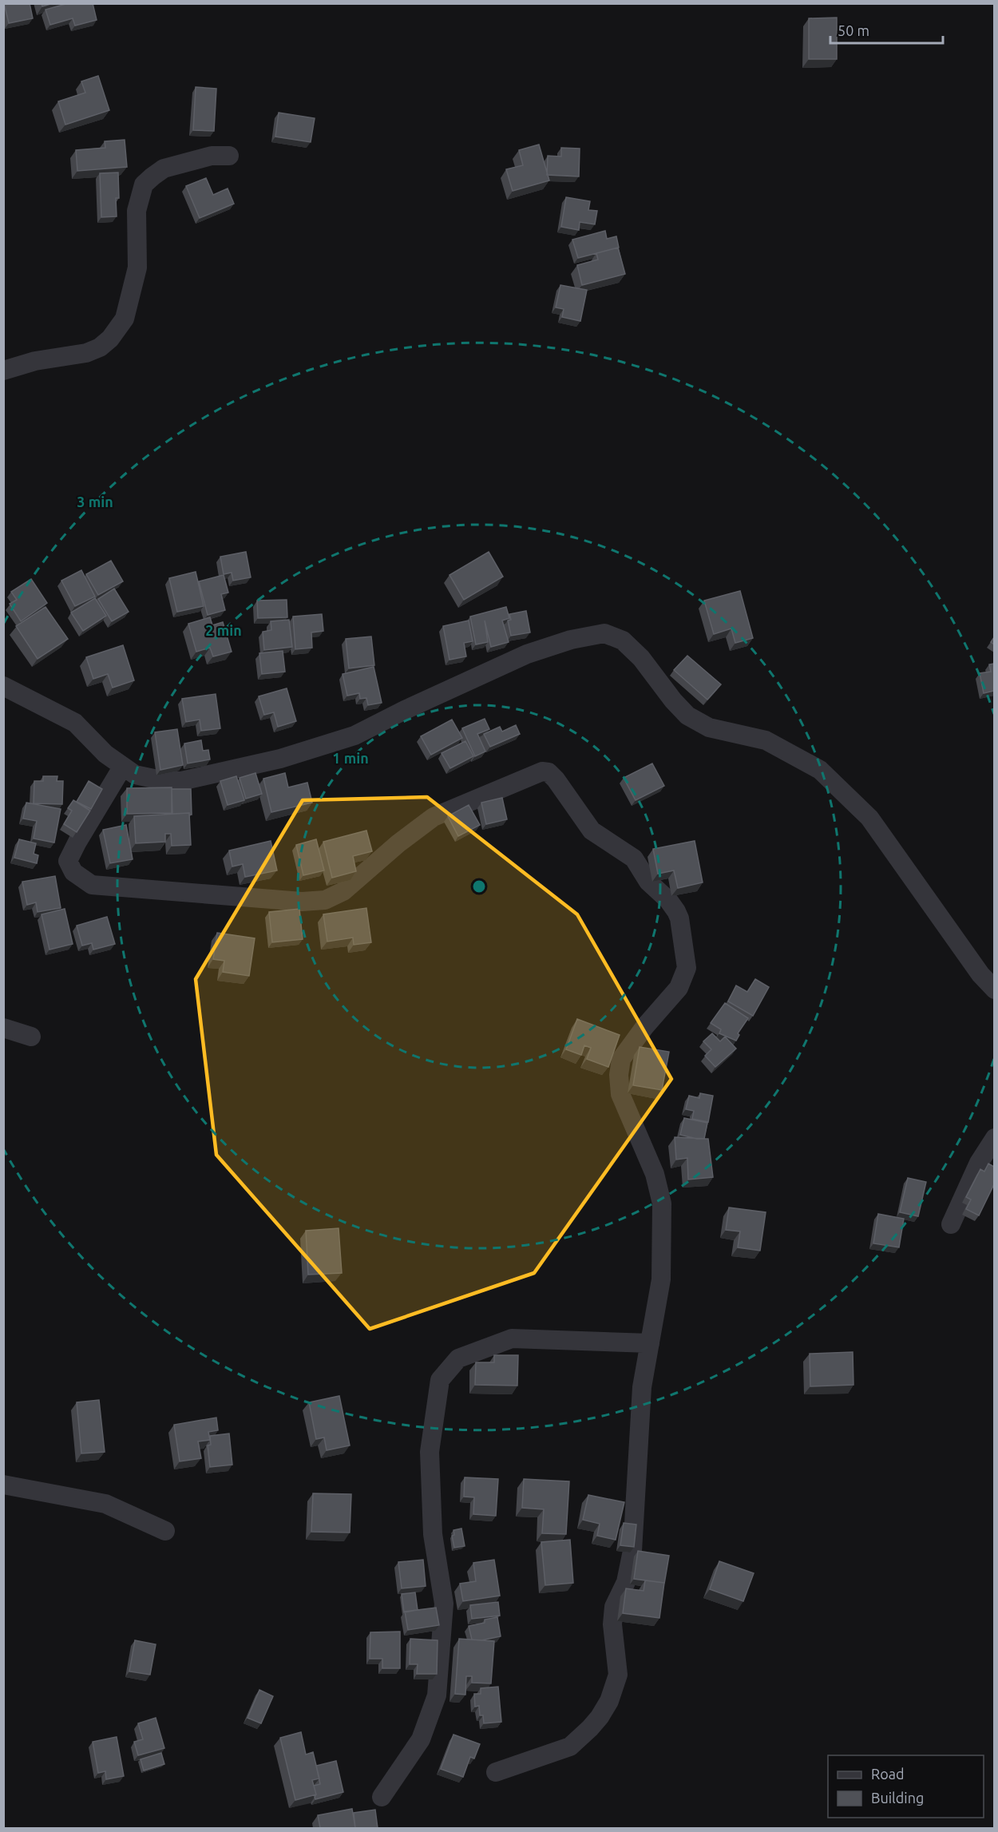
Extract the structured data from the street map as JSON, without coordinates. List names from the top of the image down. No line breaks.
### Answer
{"legend":["Road","Building"],"scale_bar":"50 m","rings":["3 min","2 min","1 min"]}
